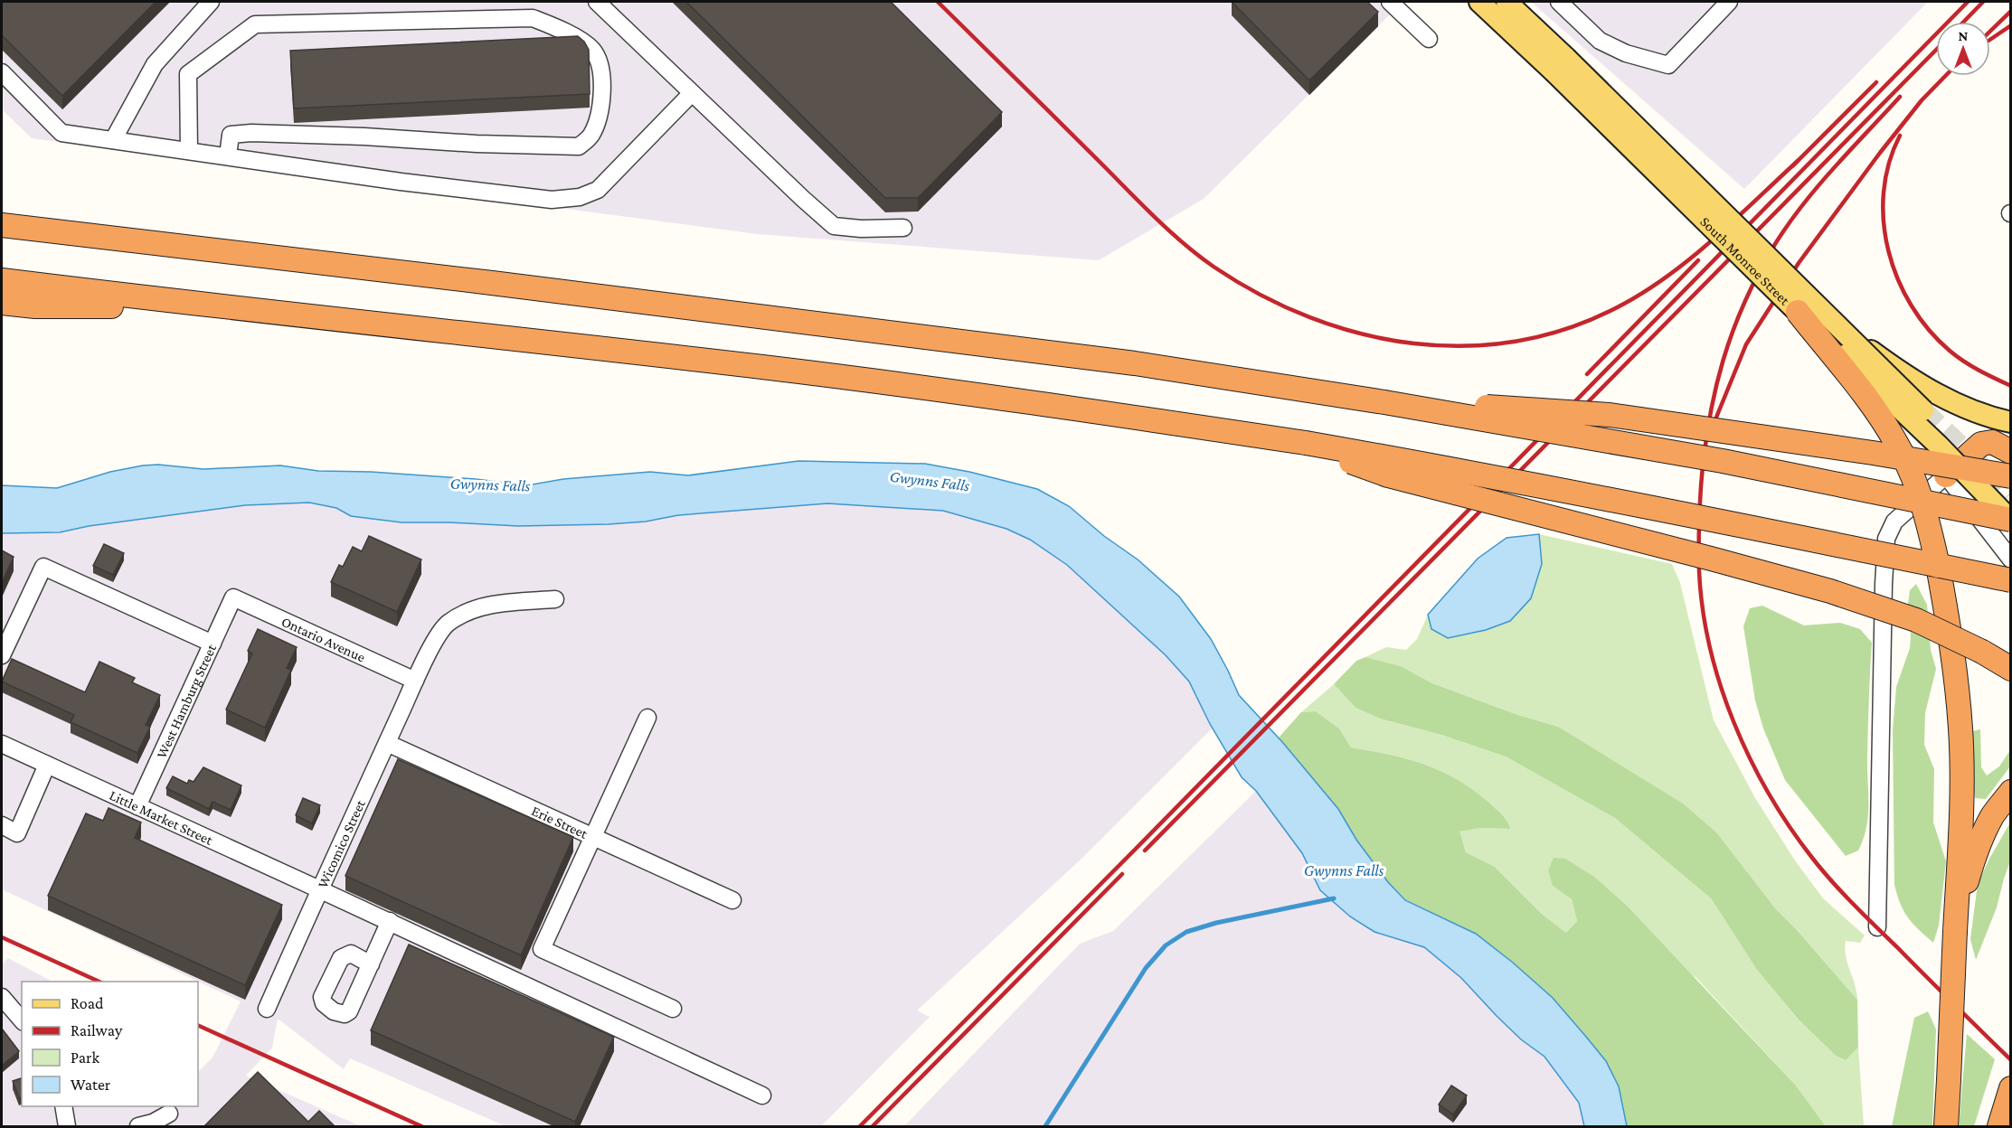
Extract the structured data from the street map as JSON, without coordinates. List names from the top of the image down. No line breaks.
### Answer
{"streets":{"main road":["South Monroe Street"],"street":["Ontario Avenue","West Hamburg Street","Little Market Street","Erie Street","Wicomico Street"]},"crossings":[["Ontario Avenue","West Hamburg Street"],["Ontario Avenue","Wicomico Street"],["West Hamburg Street","Little Market Street"],["Little Market Street","Wicomico Street"],["Erie Street","Wicomico Street"]],"water":["Gwynns Falls"],"legend":["Road","Railway","Park","Water"],"north":"top"}
